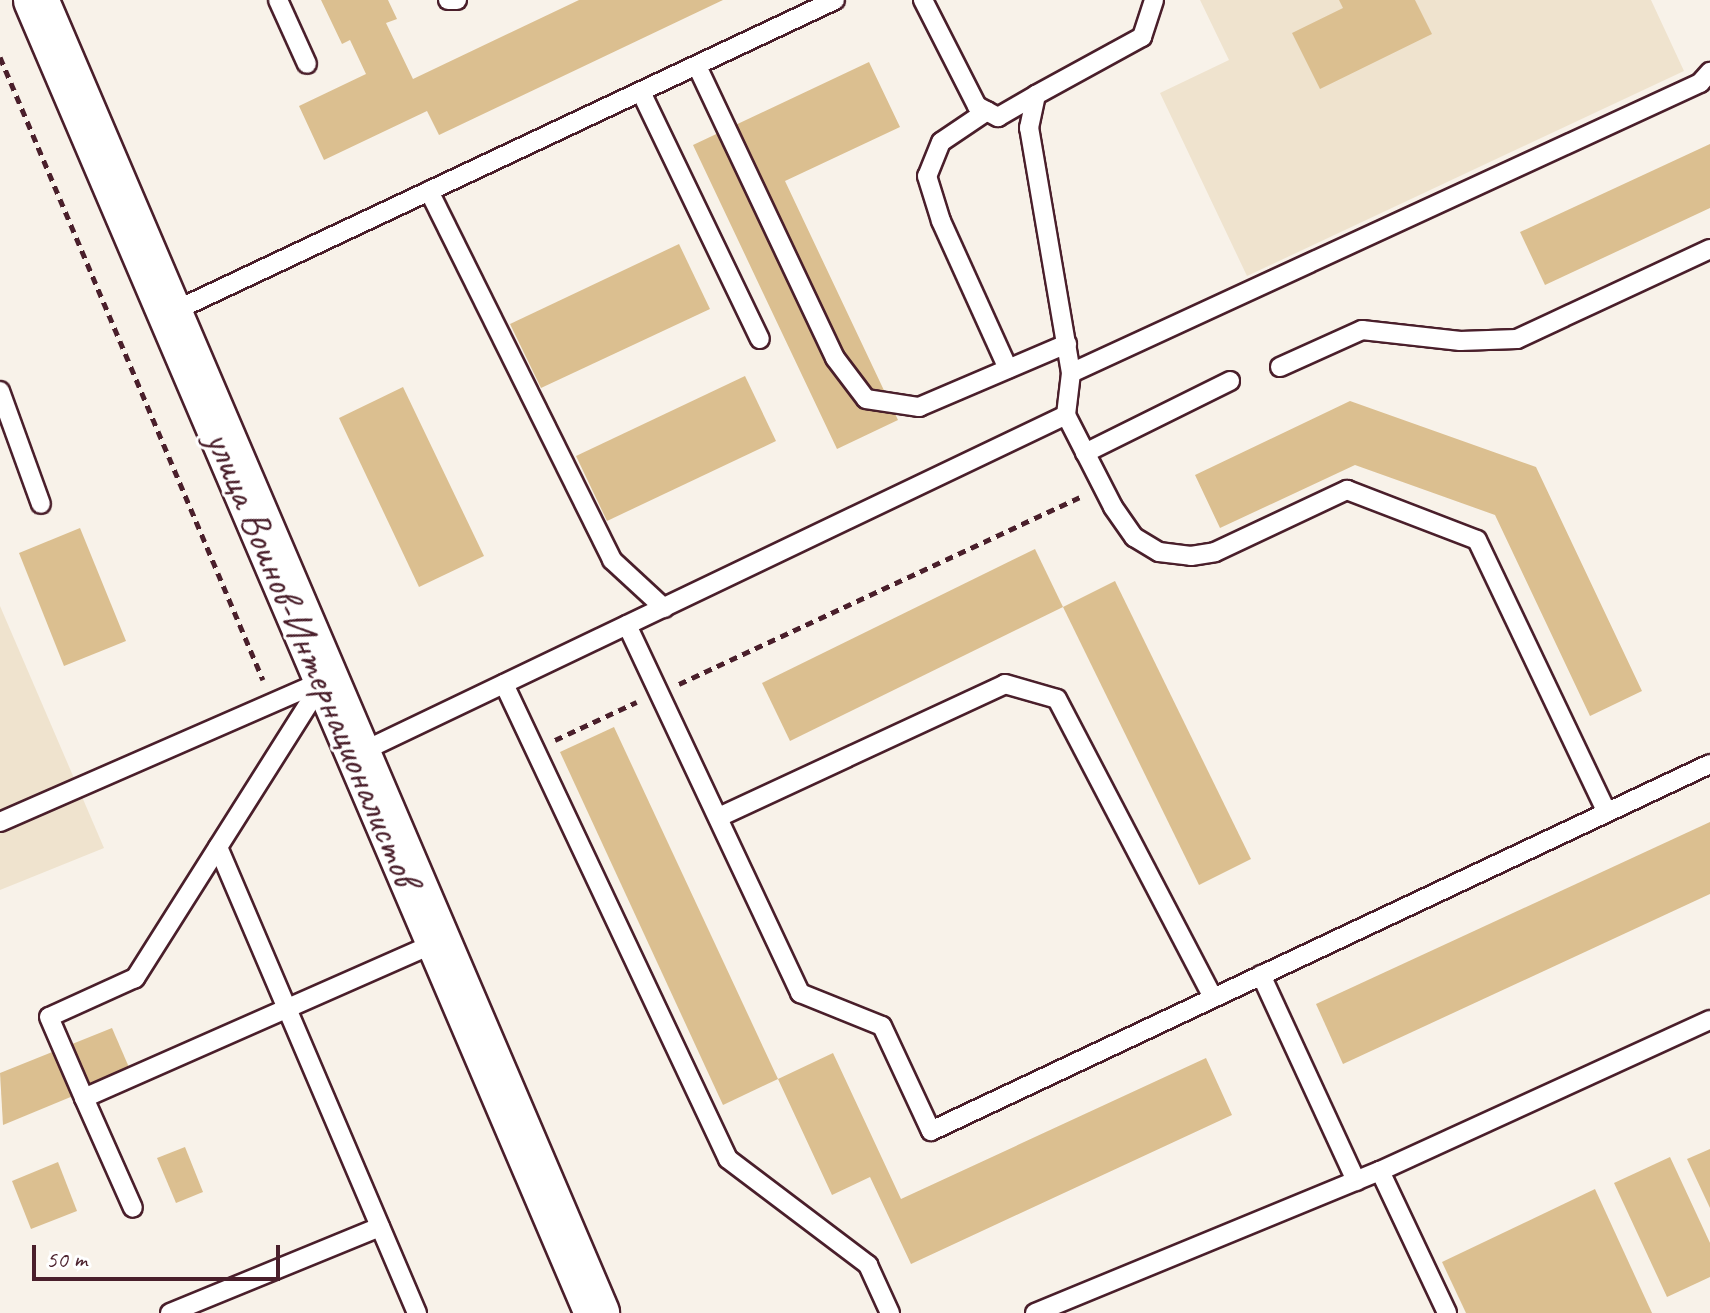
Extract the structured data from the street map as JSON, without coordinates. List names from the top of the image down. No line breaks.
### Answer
{"streets":{"street":["улица Воинов-Интернационалистов"]},"scale_bar":"50 m"}
